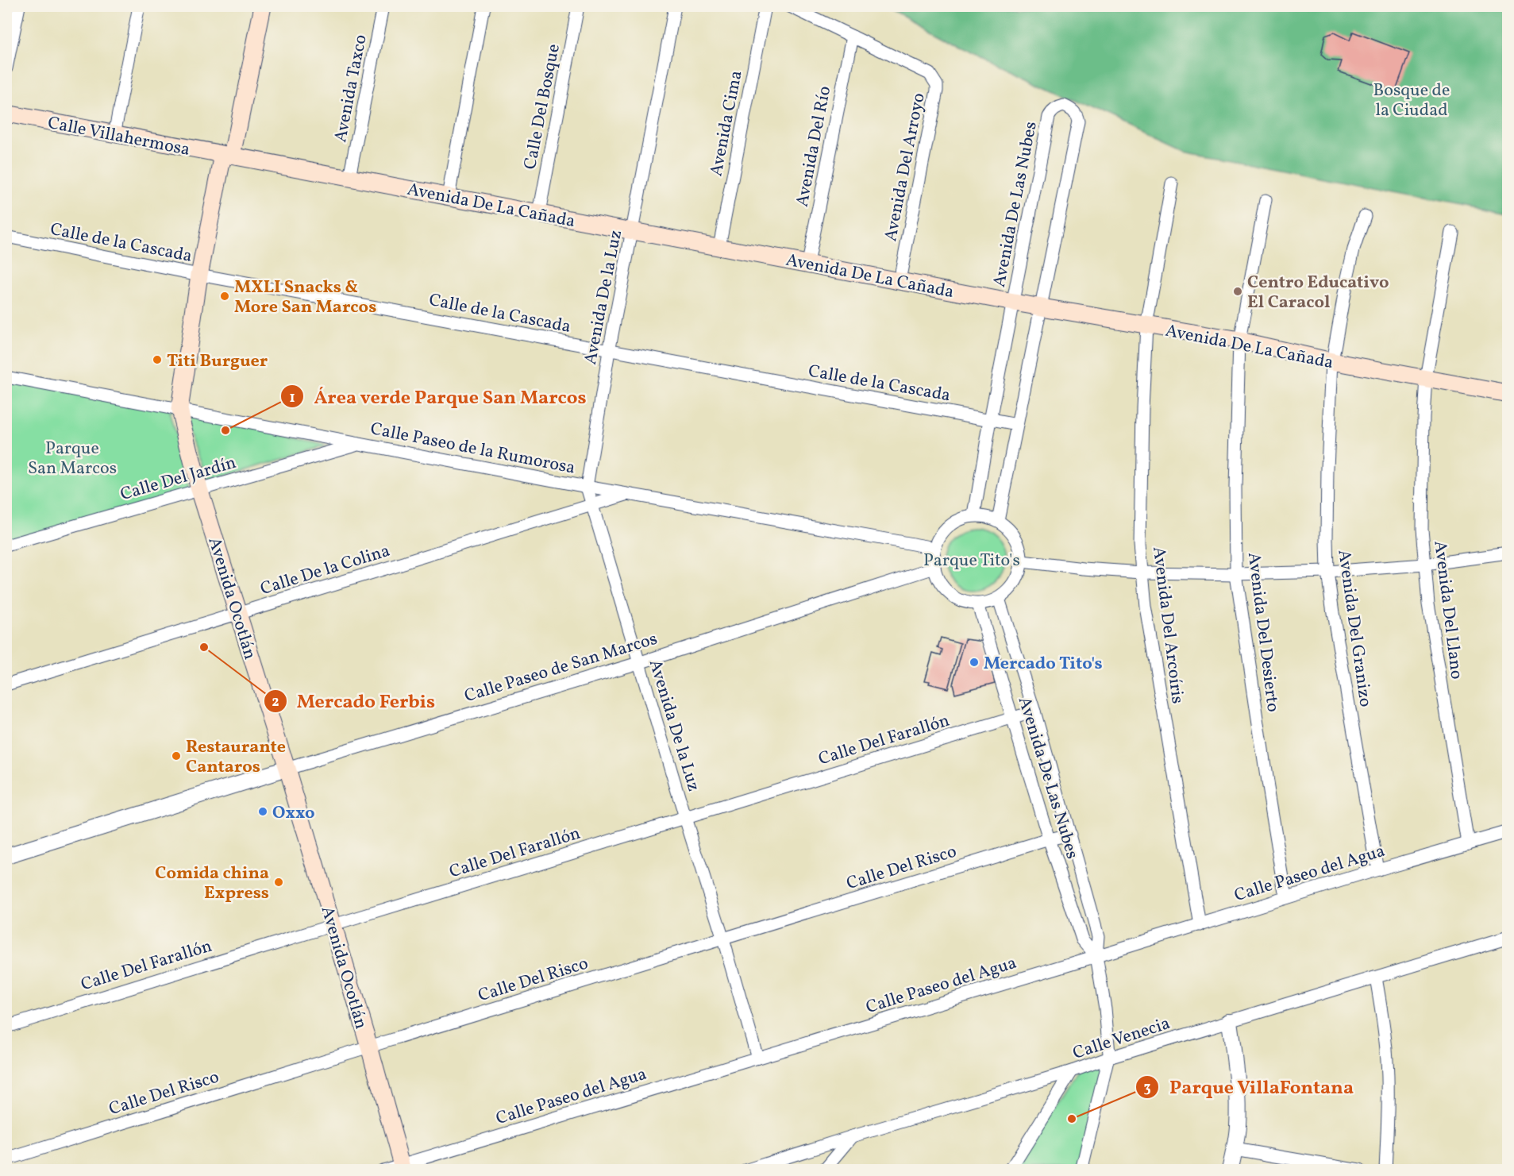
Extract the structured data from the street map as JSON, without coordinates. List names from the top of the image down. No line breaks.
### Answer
{"streets":{"main road":["Calle Villahermosa","Avenida De La Cañada","Avenida Ocotlán"],"street":["Avenida Taxco","Calle Del Bosque","Avenida Cima","Avenida Del Río","Avenida Del Arroyo","Avenida De Las Nubes","Calle de la Cascada","Avenida De la Luz","Calle Paseo de la Rumorosa","Calle Del Jardín","Calle De la Colina","Avenida Del Llano","Avenida Del Arcoíris","Avenida Del Granizo","Avenida Del Desierto","Calle Paseo de San Marcos","Calle Del Farallón","Calle Del Risco","Calle Paseo del Agua","Calle Venecia"]},"crossings":[["Avenida Taxco","Avenida De La Cañada"],["Calle Del Bosque","Avenida De La Cañada"],["Avenida Cima","Avenida De La Cañada"],["Calle Villahermosa","Avenida De La Cañada"],["Calle Villahermosa","Avenida Ocotlán"],["Avenida Del Río","Avenida Del Arroyo"],["Avenida Del Río","Avenida De La Cañada"],["Avenida Del Arroyo","Avenida De La Cañada"],["Avenida De La Cañada","Avenida De Las Nubes"],["Avenida De La Cañada","Avenida De la Luz"],["Avenida De La Cañada","Avenida Ocotlán"],["Avenida De La Cañada","Avenida Del Llano"],["Avenida De La Cañada","Avenida Del Arcoíris"],["Avenida De La Cañada","Avenida Del Granizo"],["Avenida De La Cañada","Avenida Del Desierto"],["Avenida De Las Nubes","Calle de la Cascada"],["Avenida De Las Nubes","Calle Paseo de la Rumorosa"],["Avenida De Las Nubes","Calle Paseo de San Marcos"],["Avenida De Las Nubes","Calle Del Farallón"],["Avenida De Las Nubes","Calle Del Risco"],["Avenida De Las Nubes","Calle Paseo del Agua"],["Avenida De Las Nubes","Calle Venecia"],["Calle de la Cascada","Avenida De la Luz"],["Calle de la Cascada","Avenida Ocotlán"],["Avenida De la Luz","Calle Paseo de la Rumorosa"],["Avenida De la Luz","Calle De la Colina"],["Avenida De la Luz","Calle Paseo de San Marcos"],["Avenida De la Luz","Calle Del Farallón"],["Avenida De la Luz","Calle Del Risco"],["Avenida De la Luz","Calle Paseo del Agua"],["Calle Paseo de la Rumorosa","Calle Del Jardín"],["Calle Paseo de la Rumorosa","Calle De la Colina"],["Calle Paseo de la Rumorosa","Avenida Ocotlán"],["Calle Paseo de la Rumorosa","Calle Paseo de San Marcos"],["Calle Del Jardín","Avenida Ocotlán"],["Calle De la Colina","Avenida Ocotlán"],["Avenida Ocotlán","Calle Paseo de San Marcos"],["Avenida Ocotlán","Calle Del Farallón"],["Avenida Ocotlán","Calle Del Risco"],["Avenida Ocotlán","Calle Paseo del Agua"],["Avenida Del Llano","Calle Paseo del Agua"],["Avenida Del Arcoíris","Calle Paseo del Agua"],["Avenida Del Granizo","Calle Paseo del Agua"],["Avenida Del Desierto","Calle Paseo del Agua"]],"parks":["Bosque de la Ciudad","Parque San Marcos","Parque Tito's"],"places":["Centro Educativo El Caracol","MXLI Snacks & More San Marcos","Titi Burguer","Área verde Parque San Marcos","Mercado Ferbis","Mercado Tito's","Restaurante Cantaros","Oxxo","Comida china Express","Parque VillaFontana"]}
